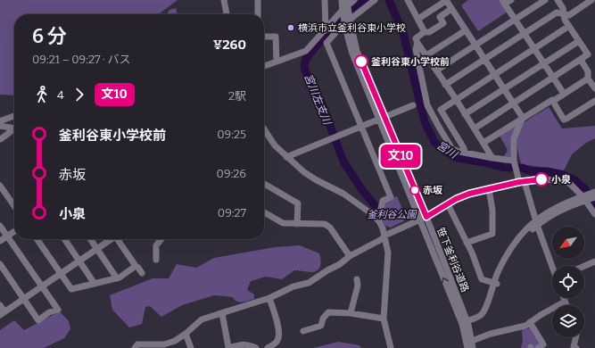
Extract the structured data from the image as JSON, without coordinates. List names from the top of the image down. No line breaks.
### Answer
{"streets":{"street":["笹下釜利谷道路"]},"water":["宮川左支川","宮川"],"parks":["釜利谷公園"],"places":["横浜市立釜利谷東小学校","釜利谷東小学校前","小泉","赤坂"],"lines":["bus line 文10"],"north":"bottom left","page":{"on_map":"文10","heading":["6 分","09:21 – 09:27 · バス","¥260"],"legs":["4","文10","2駅"],"list":[{"name":"釜利谷東小学校前","value":"09:25"},{"name":"赤坂","value":"09:26"},{"name":"小泉","value":"09:27"}]}}
